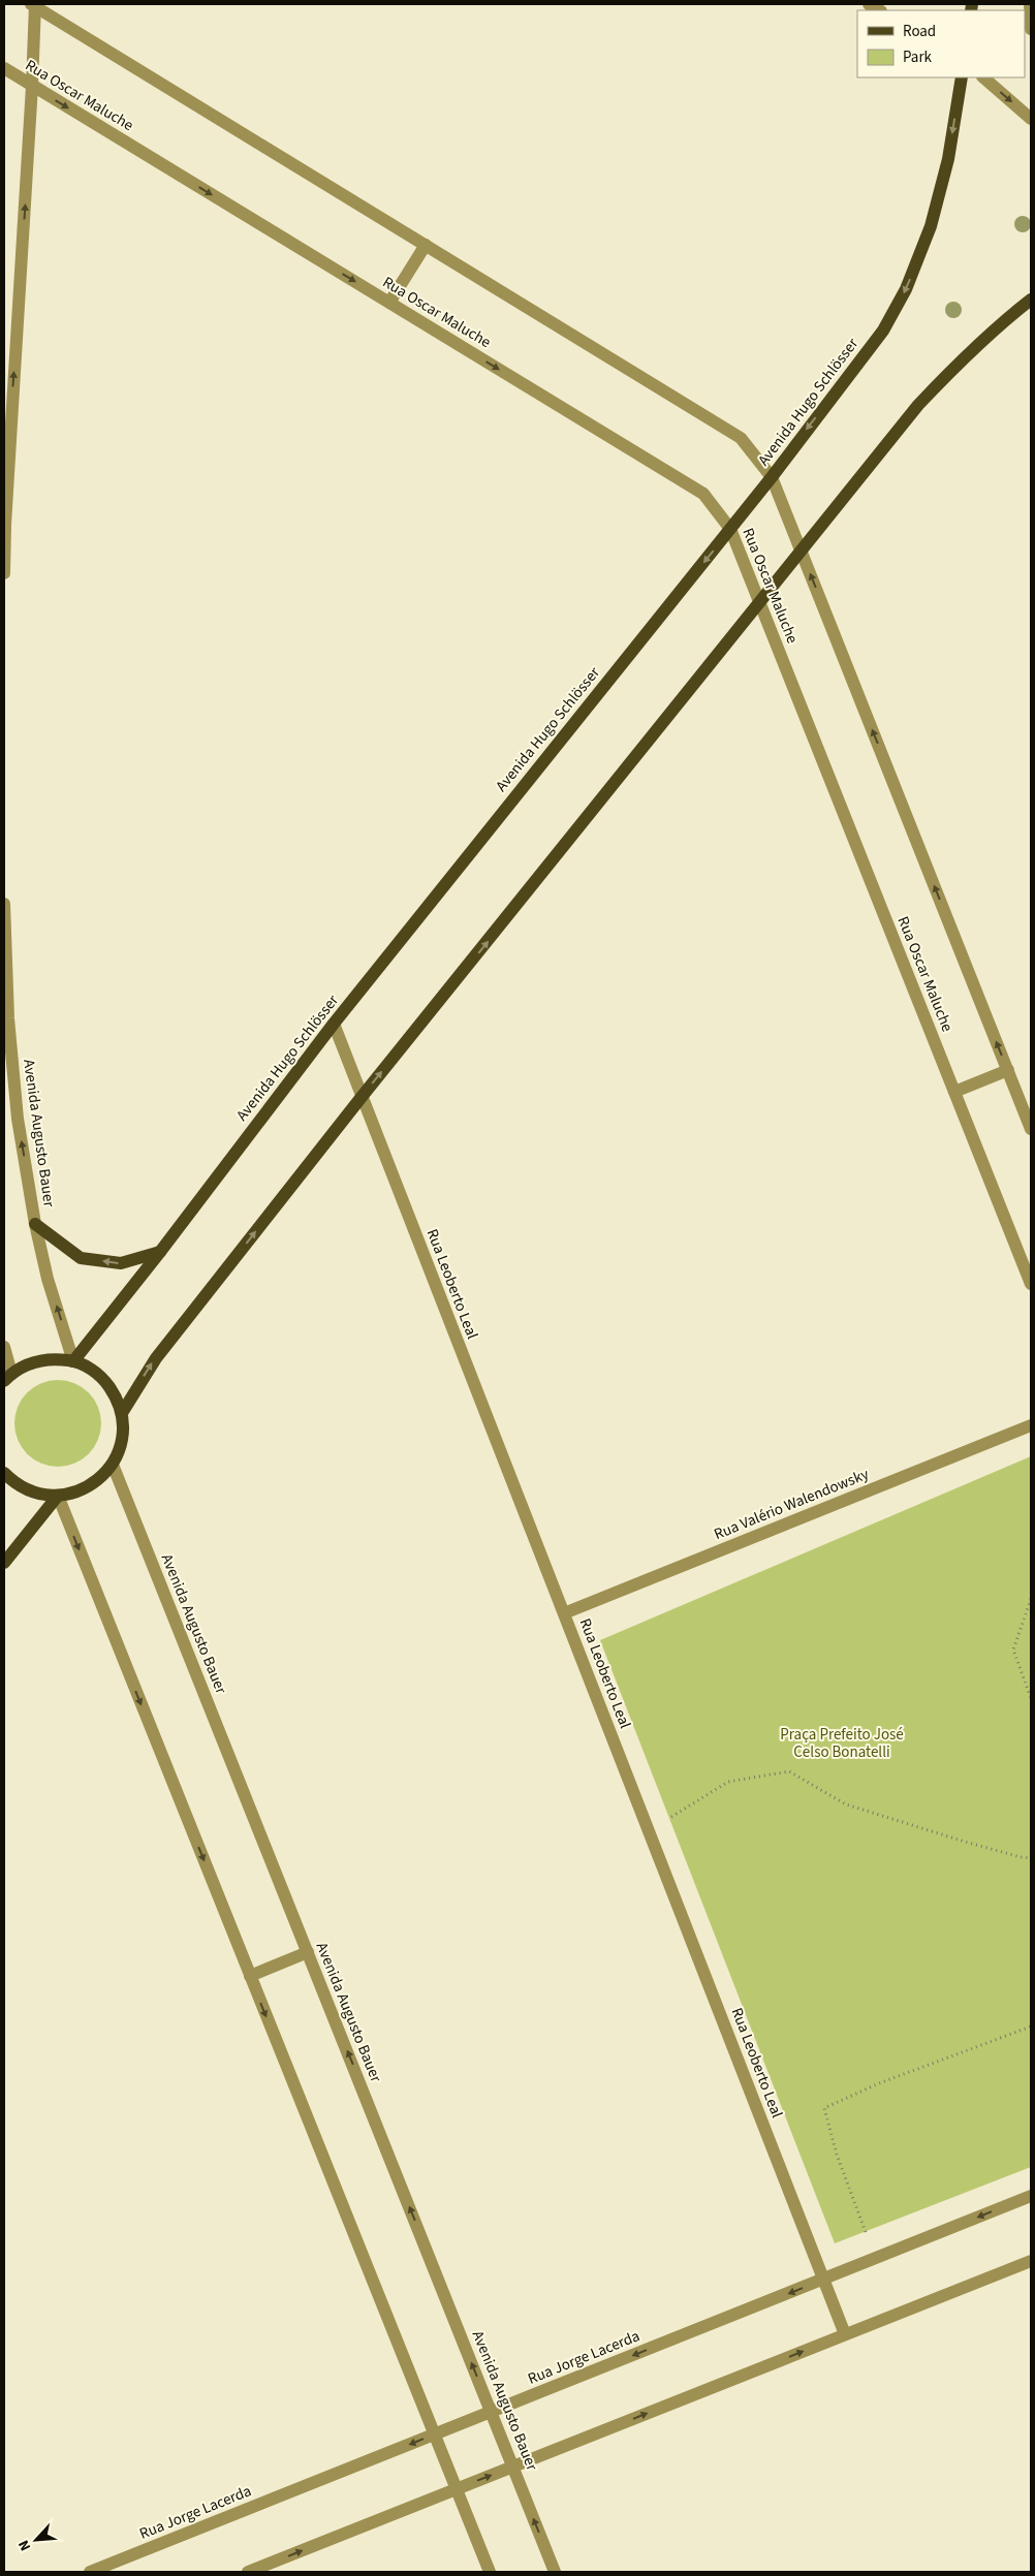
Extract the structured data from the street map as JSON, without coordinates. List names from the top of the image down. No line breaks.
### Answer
{"streets":{"main road":["Avenida Hugo Schlösser"],"street":["Rua Oscar Maluche","Avenida Augusto Bauer","Rua Leoberto Leal","Rua Valério Walendowsky","Rua Jorge Lacerda"]},"crossings":[["Rua Oscar Maluche","Avenida Hugo Schlösser"],["Avenida Hugo Schlösser","Avenida Augusto Bauer"],["Avenida Hugo Schlösser","Rua Leoberto Leal"],["Avenida Augusto Bauer","Rua Jorge Lacerda"],["Rua Leoberto Leal","Rua Valério Walendowsky"],["Rua Leoberto Leal","Rua Jorge Lacerda"]],"parks":["Praça Prefeito José Celso Bonatelli"],"legend":["Road","Park"],"north":"bottom left"}
